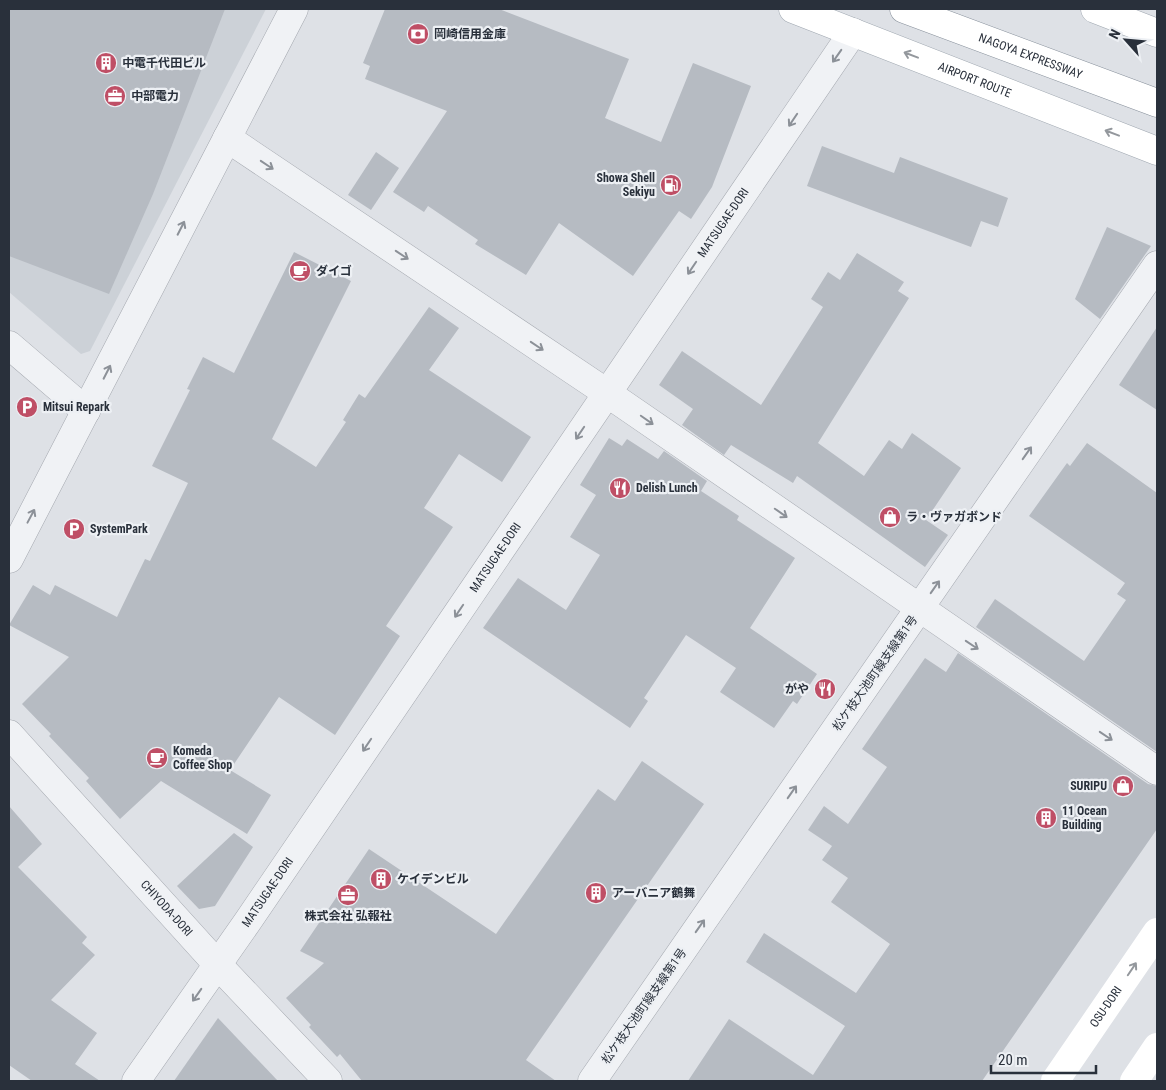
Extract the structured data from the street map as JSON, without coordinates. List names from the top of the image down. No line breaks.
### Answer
{"streets":{"main road":["NAGOYA EXPRESSWAY","AIRPORT ROUTE","OSU-DORI"],"street":["MATSUGAE-DORI","松ケ枝大池町線支線第1号","CHIYODA-DORI"]},"crossings":[["AIRPORT ROUTE","MATSUGAE-DORI"],["MATSUGAE-DORI","CHIYODA-DORI"]],"one_way":["AIRPORT ROUTE","MATSUGAE-DORI","松ケ枝大池町線支線第1号","OSU-DORI"],"places":{"bank":["岡崎信用金庫"],"building":["中電千代田ビル","11 Ocean Building","ケイデンビル","アーバニア鶴舞"],"office":["中部電力","株式会社 弘報社"],"fuel station":["Showa Shell Sekiyu"],"cafe":["ダイゴ","Komeda Coffee Shop"],"parking":["Mitsui Repark","SystemPark"],"restaurant":["Delish Lunch","がや"],"shop":["ラ・ヴァガボンド","SURIPU"]},"scale_bar":"20 m","north":"top left"}
